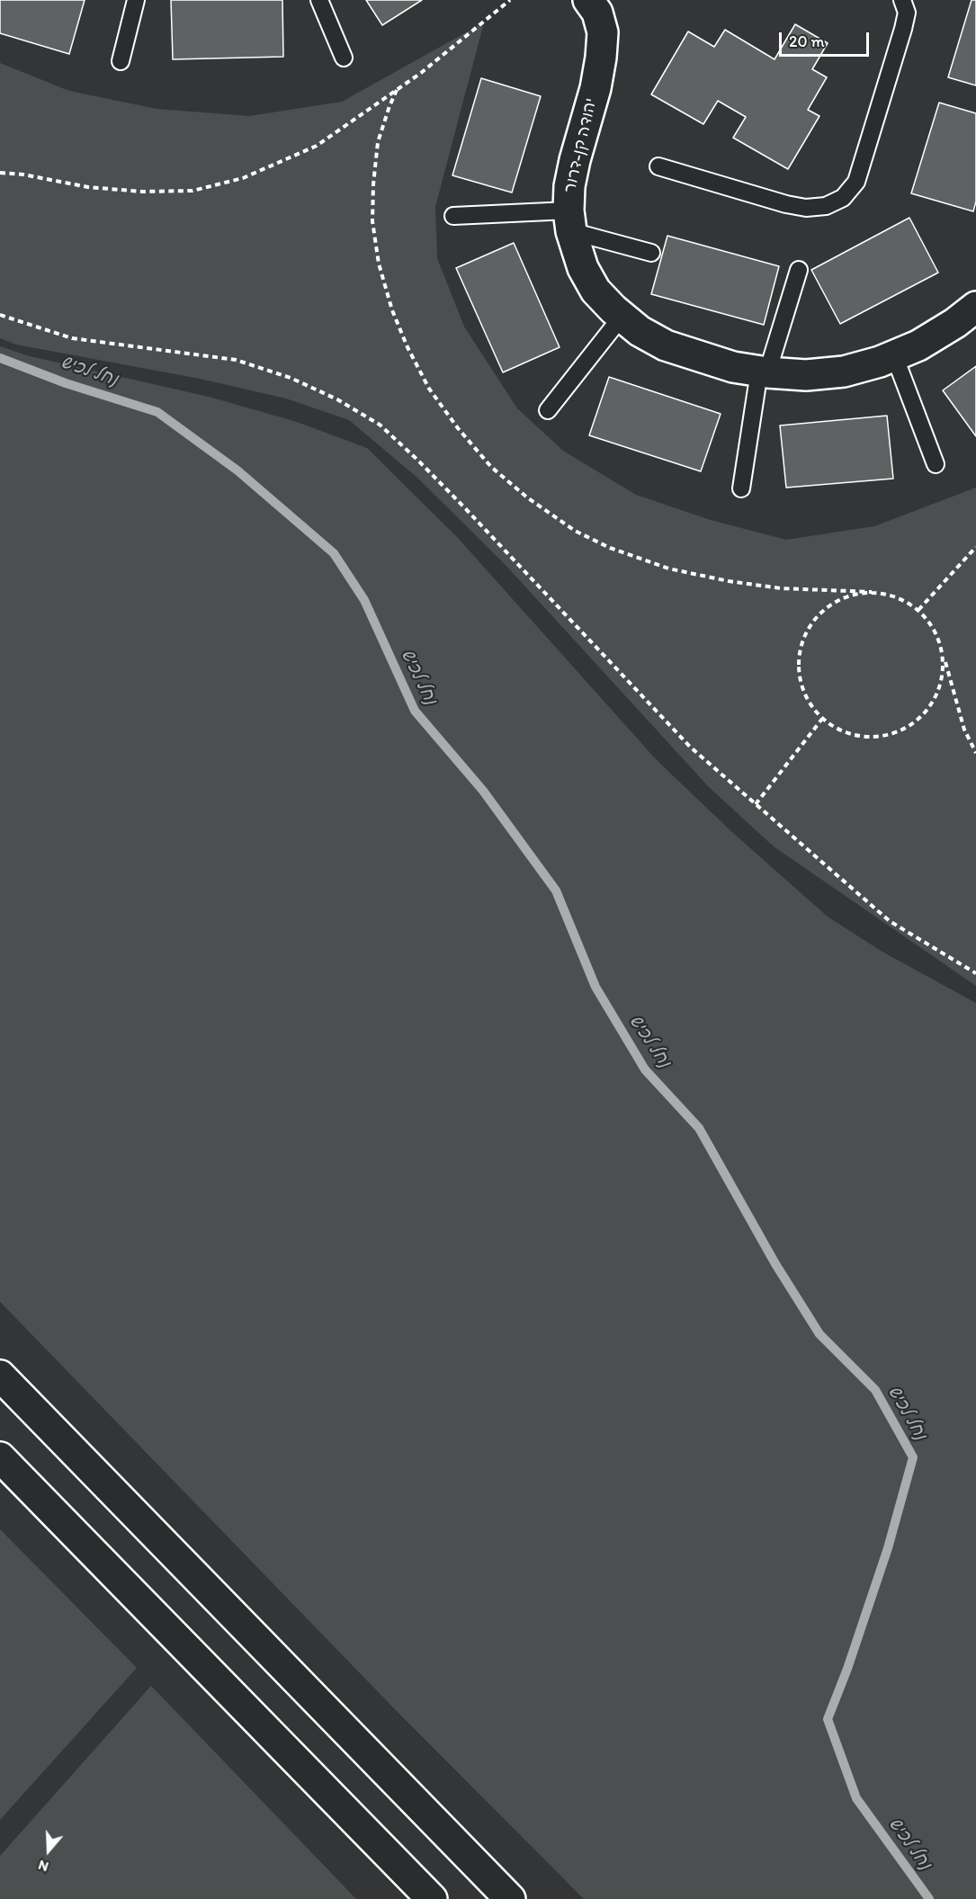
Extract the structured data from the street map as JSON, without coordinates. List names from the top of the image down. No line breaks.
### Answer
{"streets":{"main road":["יהודה קן-דרור"]},"water":["נחל לכיש"],"scale_bar":"20 m","north":"bottom"}
